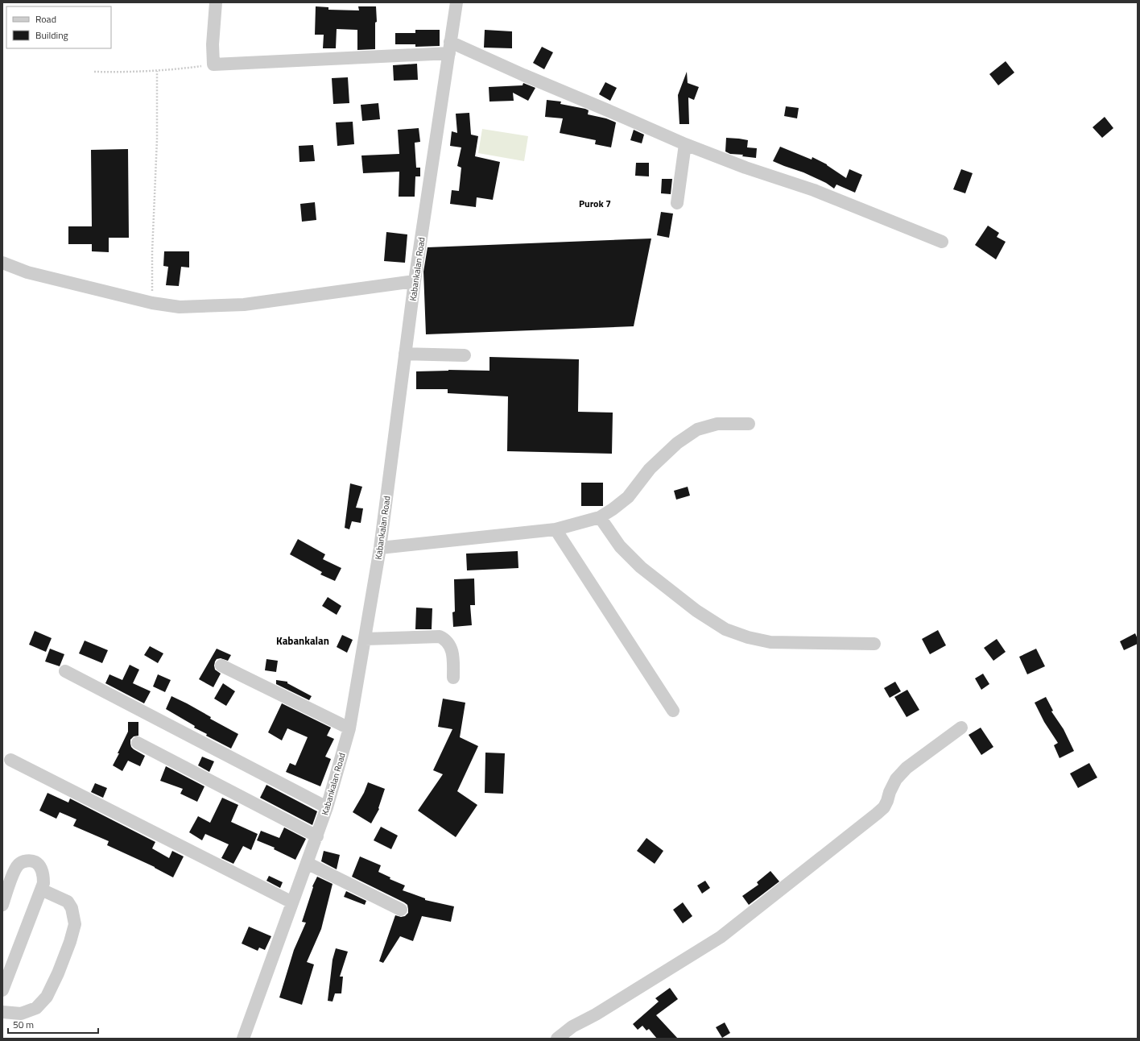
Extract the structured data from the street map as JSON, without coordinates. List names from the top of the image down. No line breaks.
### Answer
{"streets":{"street":["Kabankalan Road"]},"districts":["Purok 7","Kabankalan"],"legend":["Road","Building"],"scale_bar":"50 m"}
